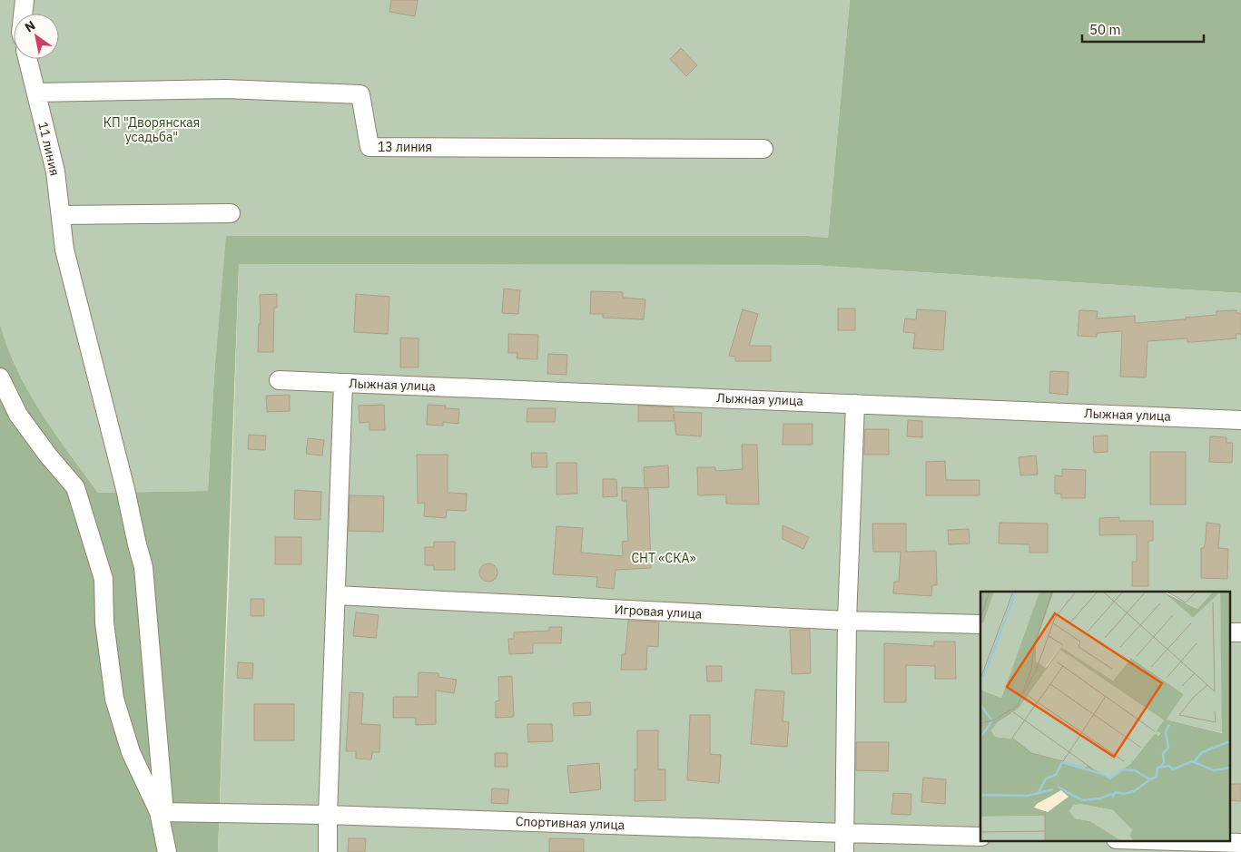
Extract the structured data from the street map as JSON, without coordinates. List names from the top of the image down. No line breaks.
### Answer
{"streets":{"street":["13 линия","11 линия","Лыжная улица","Игровая улица","Спортивная улица"]},"crossings":[["13 линия","11 линия"],["11 линия","Спортивная улица"]],"parks":["КП \"Дворянская усадьба\"","СНТ «СКА»"],"scale_bar":"50 m","north":"top left"}
